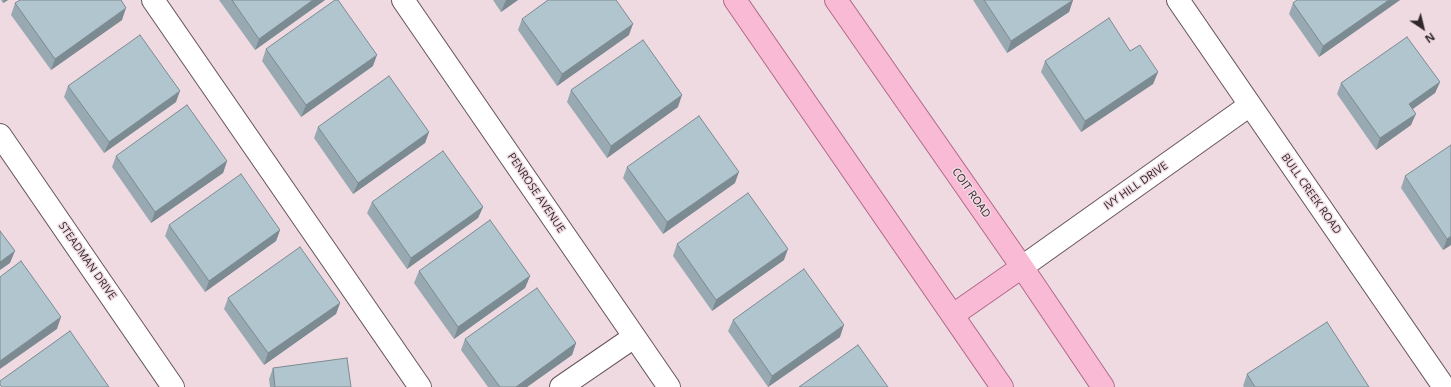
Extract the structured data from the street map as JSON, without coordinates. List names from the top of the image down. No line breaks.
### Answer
{"streets":{"main road":["COIT ROAD"],"street":["IVY HILL DRIVE","PENROSE AVENUE","BULL CREEK ROAD","STEADMAN DRIVE"]},"crossings":[["IVY HILL DRIVE","COIT ROAD"],["IVY HILL DRIVE","BULL CREEK ROAD"]],"north":"bottom right"}
